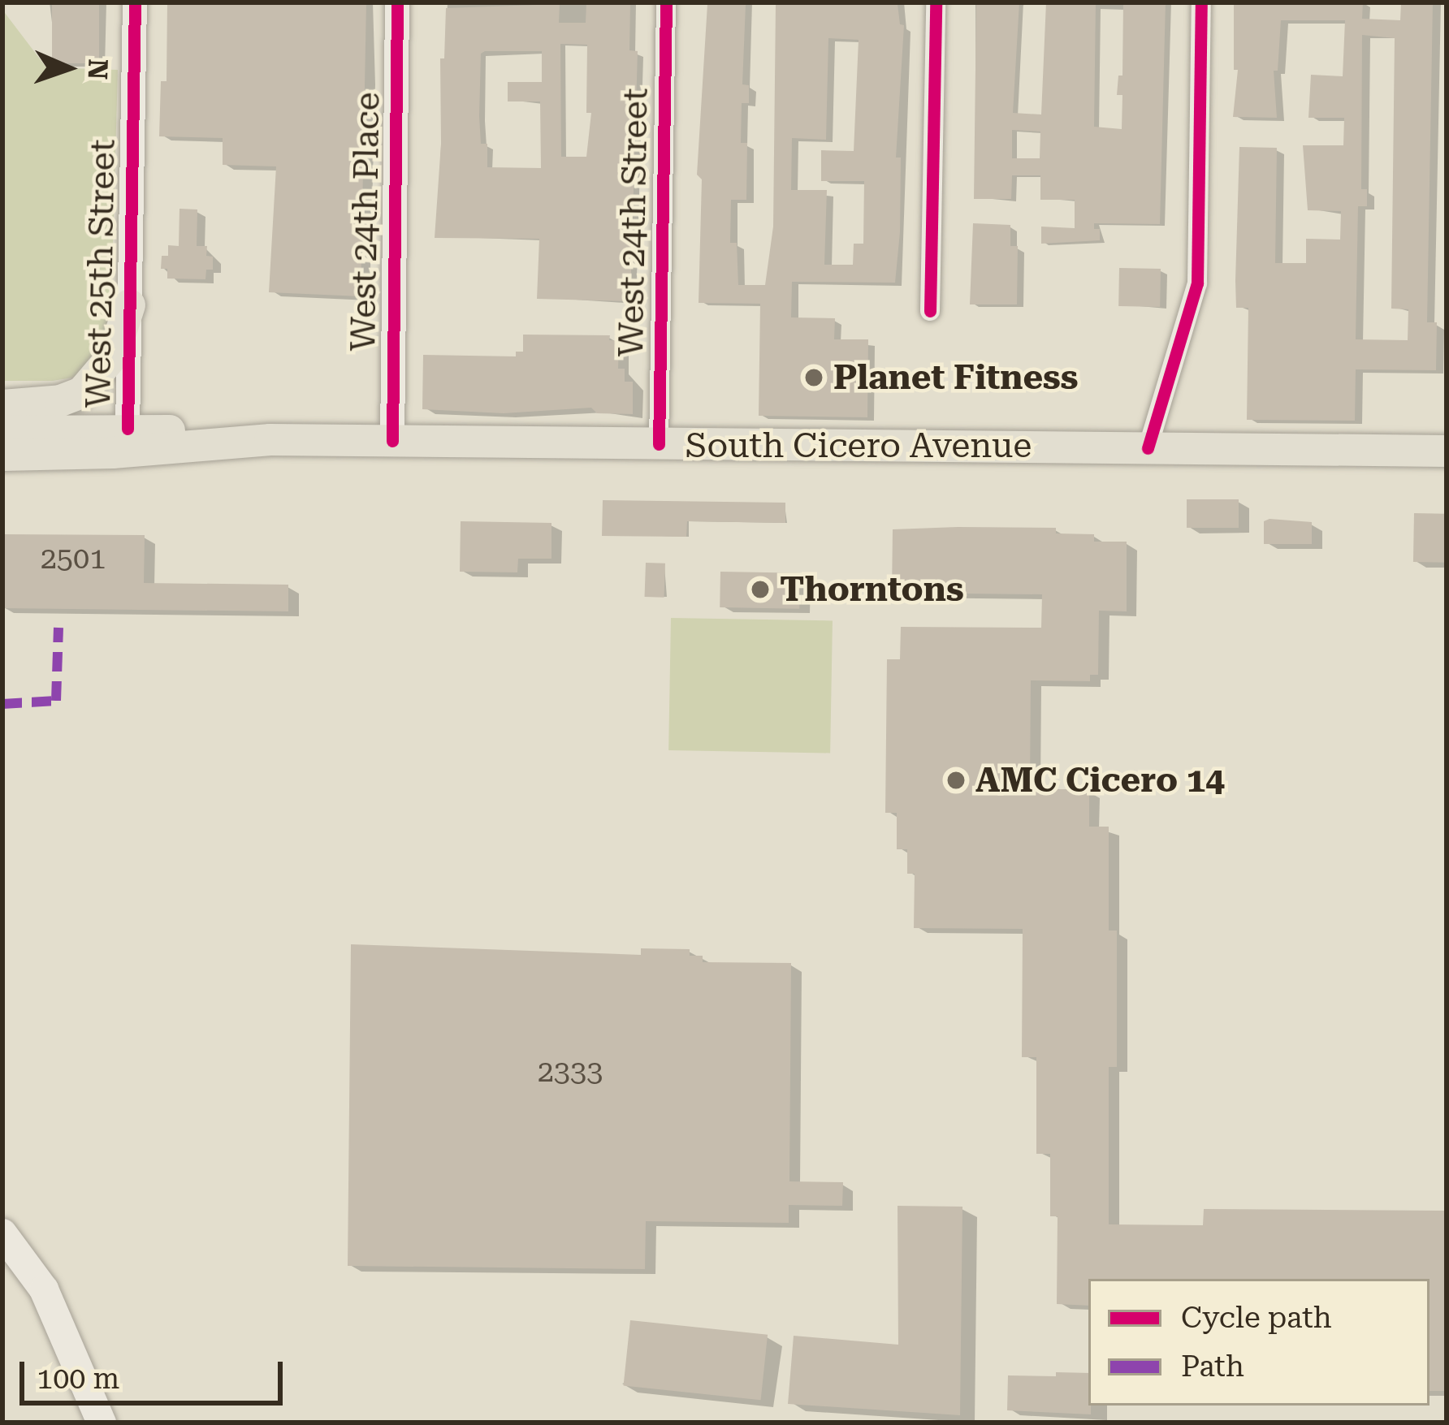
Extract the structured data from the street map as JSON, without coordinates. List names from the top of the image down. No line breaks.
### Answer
{"streets":{"main road":["South Cicero Avenue"],"street":["West 24th Place","West 24th Street","West 25th Street"]},"crossings":[["West 24th Place","South Cicero Avenue"],["West 24th Street","South Cicero Avenue"],["West 25th Street","South Cicero Avenue"]],"places":["Planet Fitness","Thorntons","AMC Cicero 14"],"house_numbers":["2501","2333"],"legend":["Cycle path","Path"],"scale_bar":"100 m","north":"right"}
